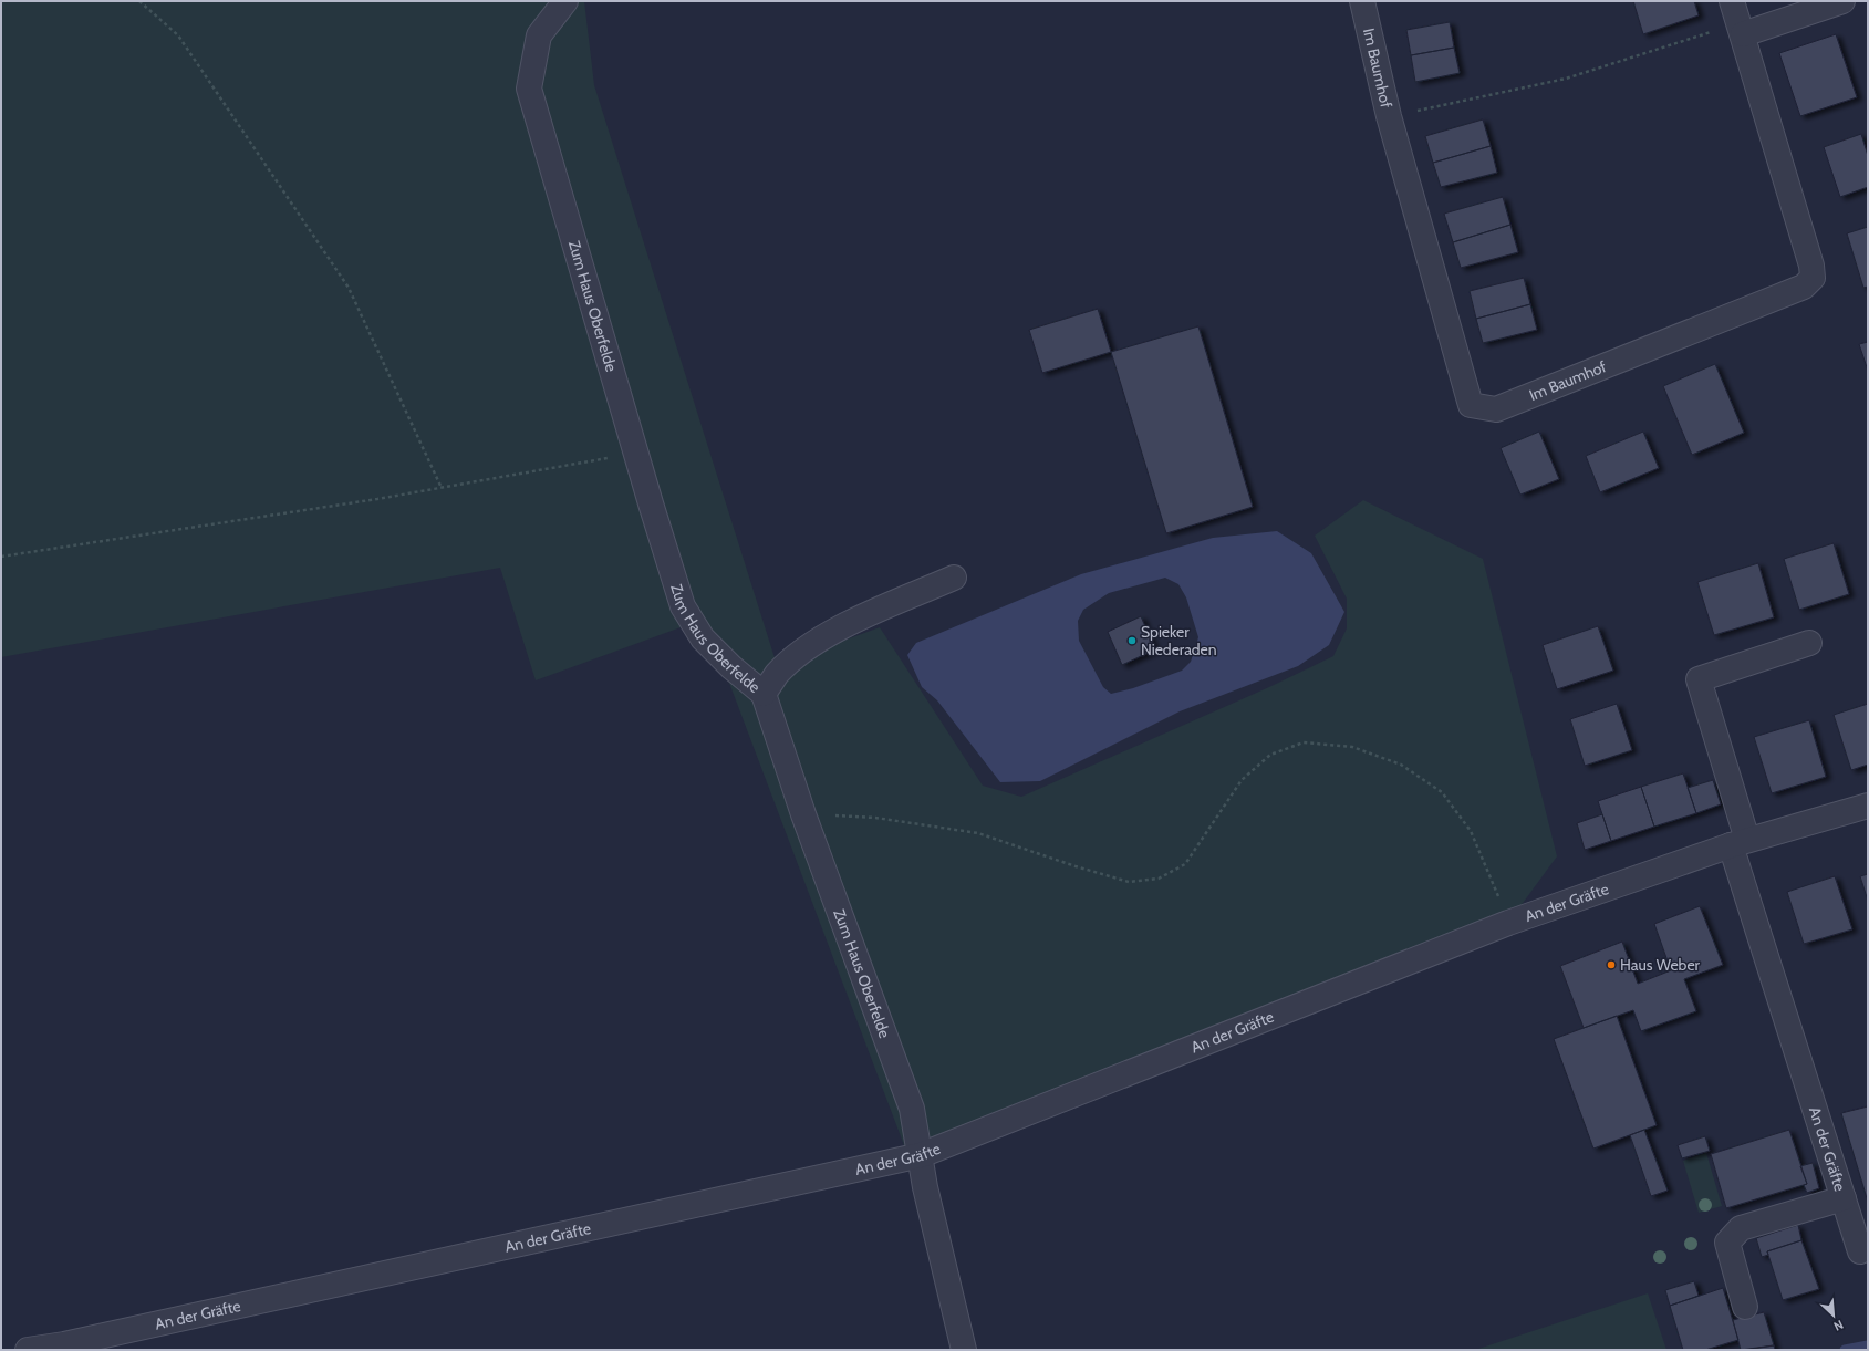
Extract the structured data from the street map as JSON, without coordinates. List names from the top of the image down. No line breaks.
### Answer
{"streets":{"street":["Im Baumhof","Zum Haus Oberfelde","An der Gräfte"]},"crossings":[["Zum Haus Oberfelde","An der Gräfte"]],"places":["Spieker Niederaden","Haus Weber"],"north":"bottom right"}
